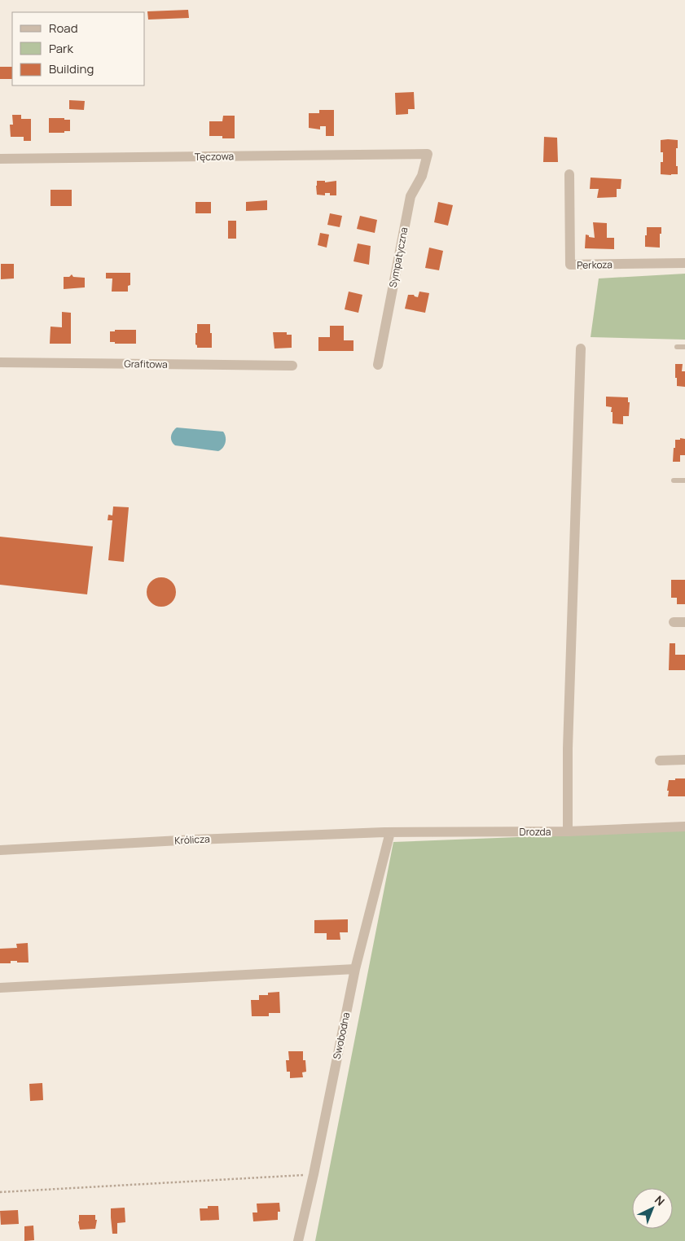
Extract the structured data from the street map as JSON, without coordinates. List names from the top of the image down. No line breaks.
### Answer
{"streets":{"street":["Tęczowa","Sympatyczna","Perkoza","Grafitowa","Drozda","Królicza","Swobodna"]},"crossings":[["Tęczowa","Sympatyczna"],["Drozda","Królicza"],["Drozda","Swobodna"],["Królicza","Swobodna"]],"legend":["Road","Park","Building"],"north":"top right"}
